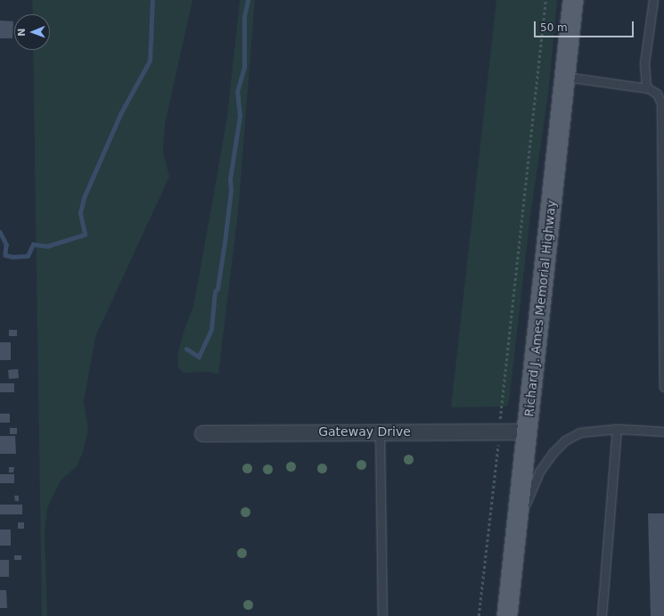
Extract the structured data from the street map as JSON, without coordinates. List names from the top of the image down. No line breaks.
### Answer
{"streets":{"main road":["Richard J. Ames Memorial Highway"],"street":["Gateway Drive"]},"crossings":[["Richard J. Ames Memorial Highway","Gateway Drive"]],"scale_bar":"50 m","north":"left"}
